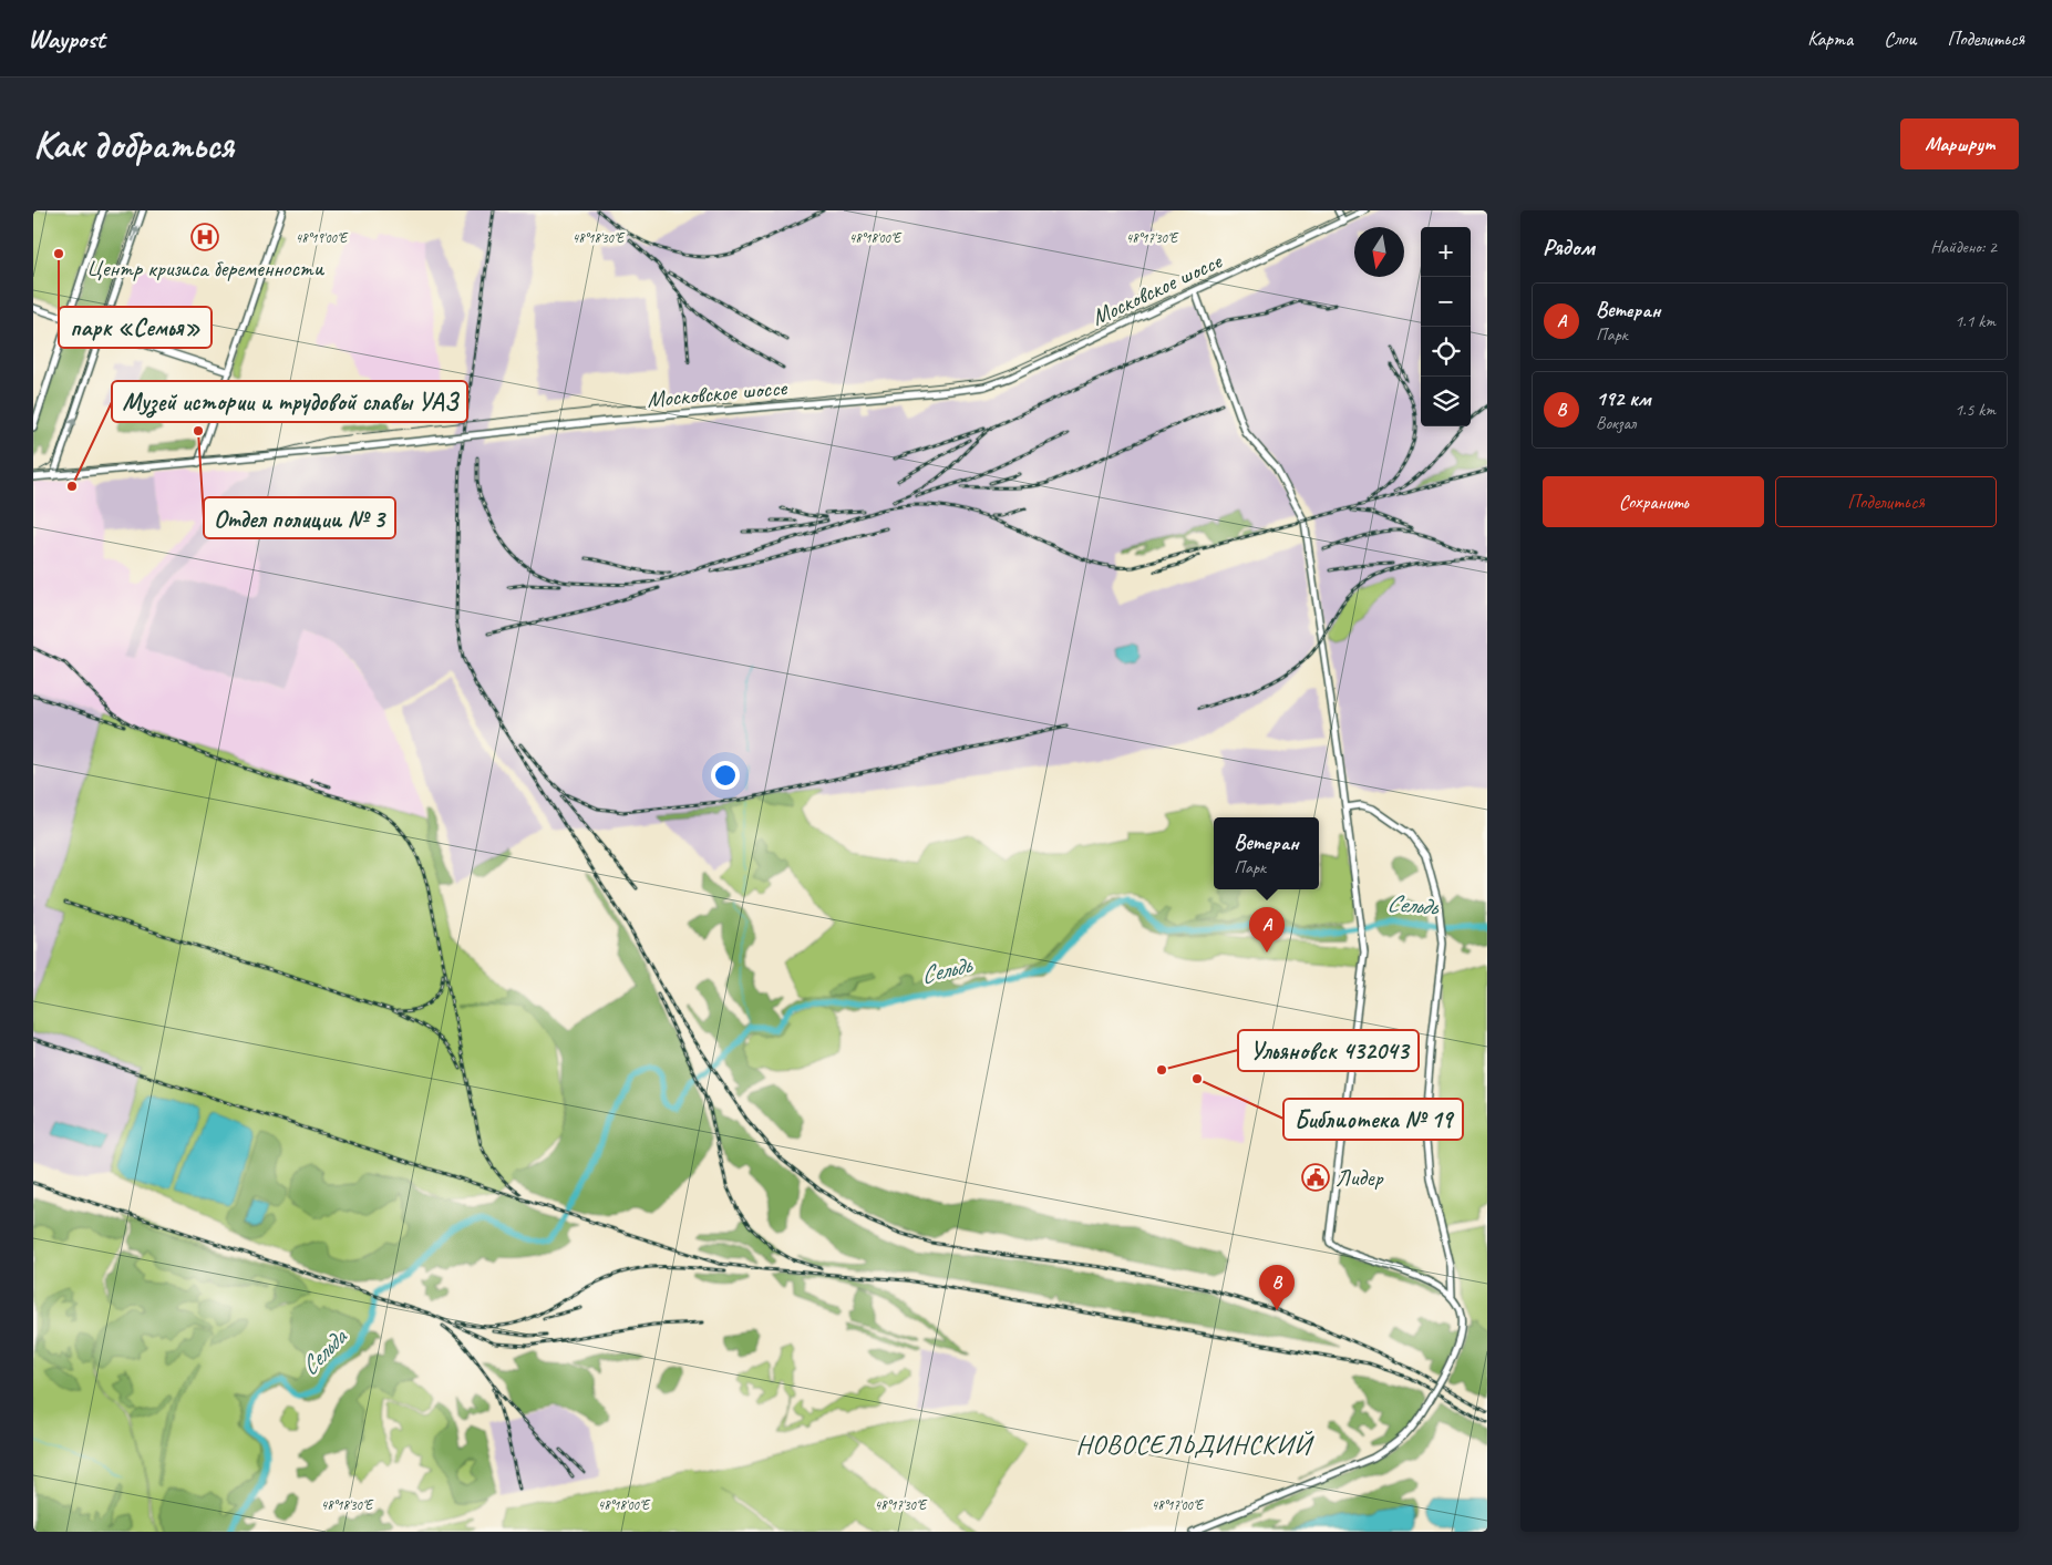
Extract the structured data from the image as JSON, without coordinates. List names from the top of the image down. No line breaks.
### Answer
{"streets":{"main road":["Московское шоссе"]},"districts":["НОВОСЕЛЬДИНСКИЙ"],"water":["Сельдь","Сельда"],"places":{"hospital":["Центр кризиса беременности"],"other":["парк «Семья»","Отдел полиции № 3","Музей истории и трудовой славы УАЗ","Ульяновск 432043","Библиотека № 19"],"public building":["Лидер"]},"north":"bottom","page":{"header":"Waypost","nav":["Карта","Слои","Поделиться"],"buttons":["Маршрут",["Сохранить","Поделиться"]],"title":"Как добраться","heading":["Рядом","Найдено: 2"],"map_buttons":["+","−"],"list":[{"mark":"A","name":"Ветеран","note":"Парк","value":"1.1 km"},{"mark":"B","name":"192 км","note":"Вокзал","value":"1.5 km"}],"popup":["Ветеран","Парк"],"pins":["A","B"]},"coordinates":["48°19'00\"E","48°18'30\"E","48°18'00\"E","48°17'30\"E","48°17'00\"E"]}
